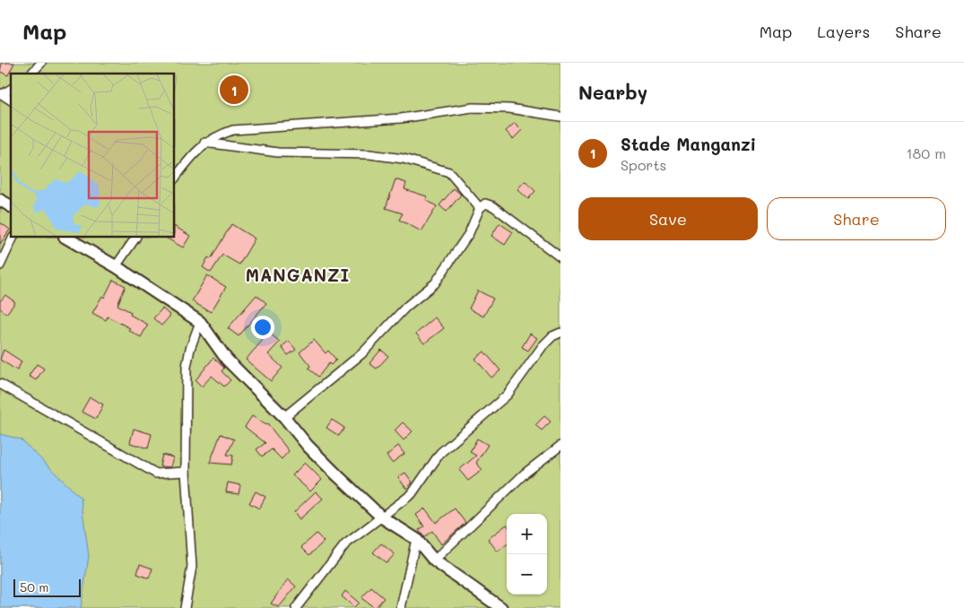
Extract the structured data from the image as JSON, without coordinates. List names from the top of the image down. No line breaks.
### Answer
{"districts":["MANGANZI"],"scale_bar":"50 m","page":{"header":"Map","nav":["Map","Layers","Share"],"heading":"Nearby","pins":"1","list":[{"mark":"1","name":"Stade Manganzi","note":"Sports","value":"180 m"}],"buttons":["Save","Share"],"map_buttons":["+","−"],"scale":"50 m"}}
